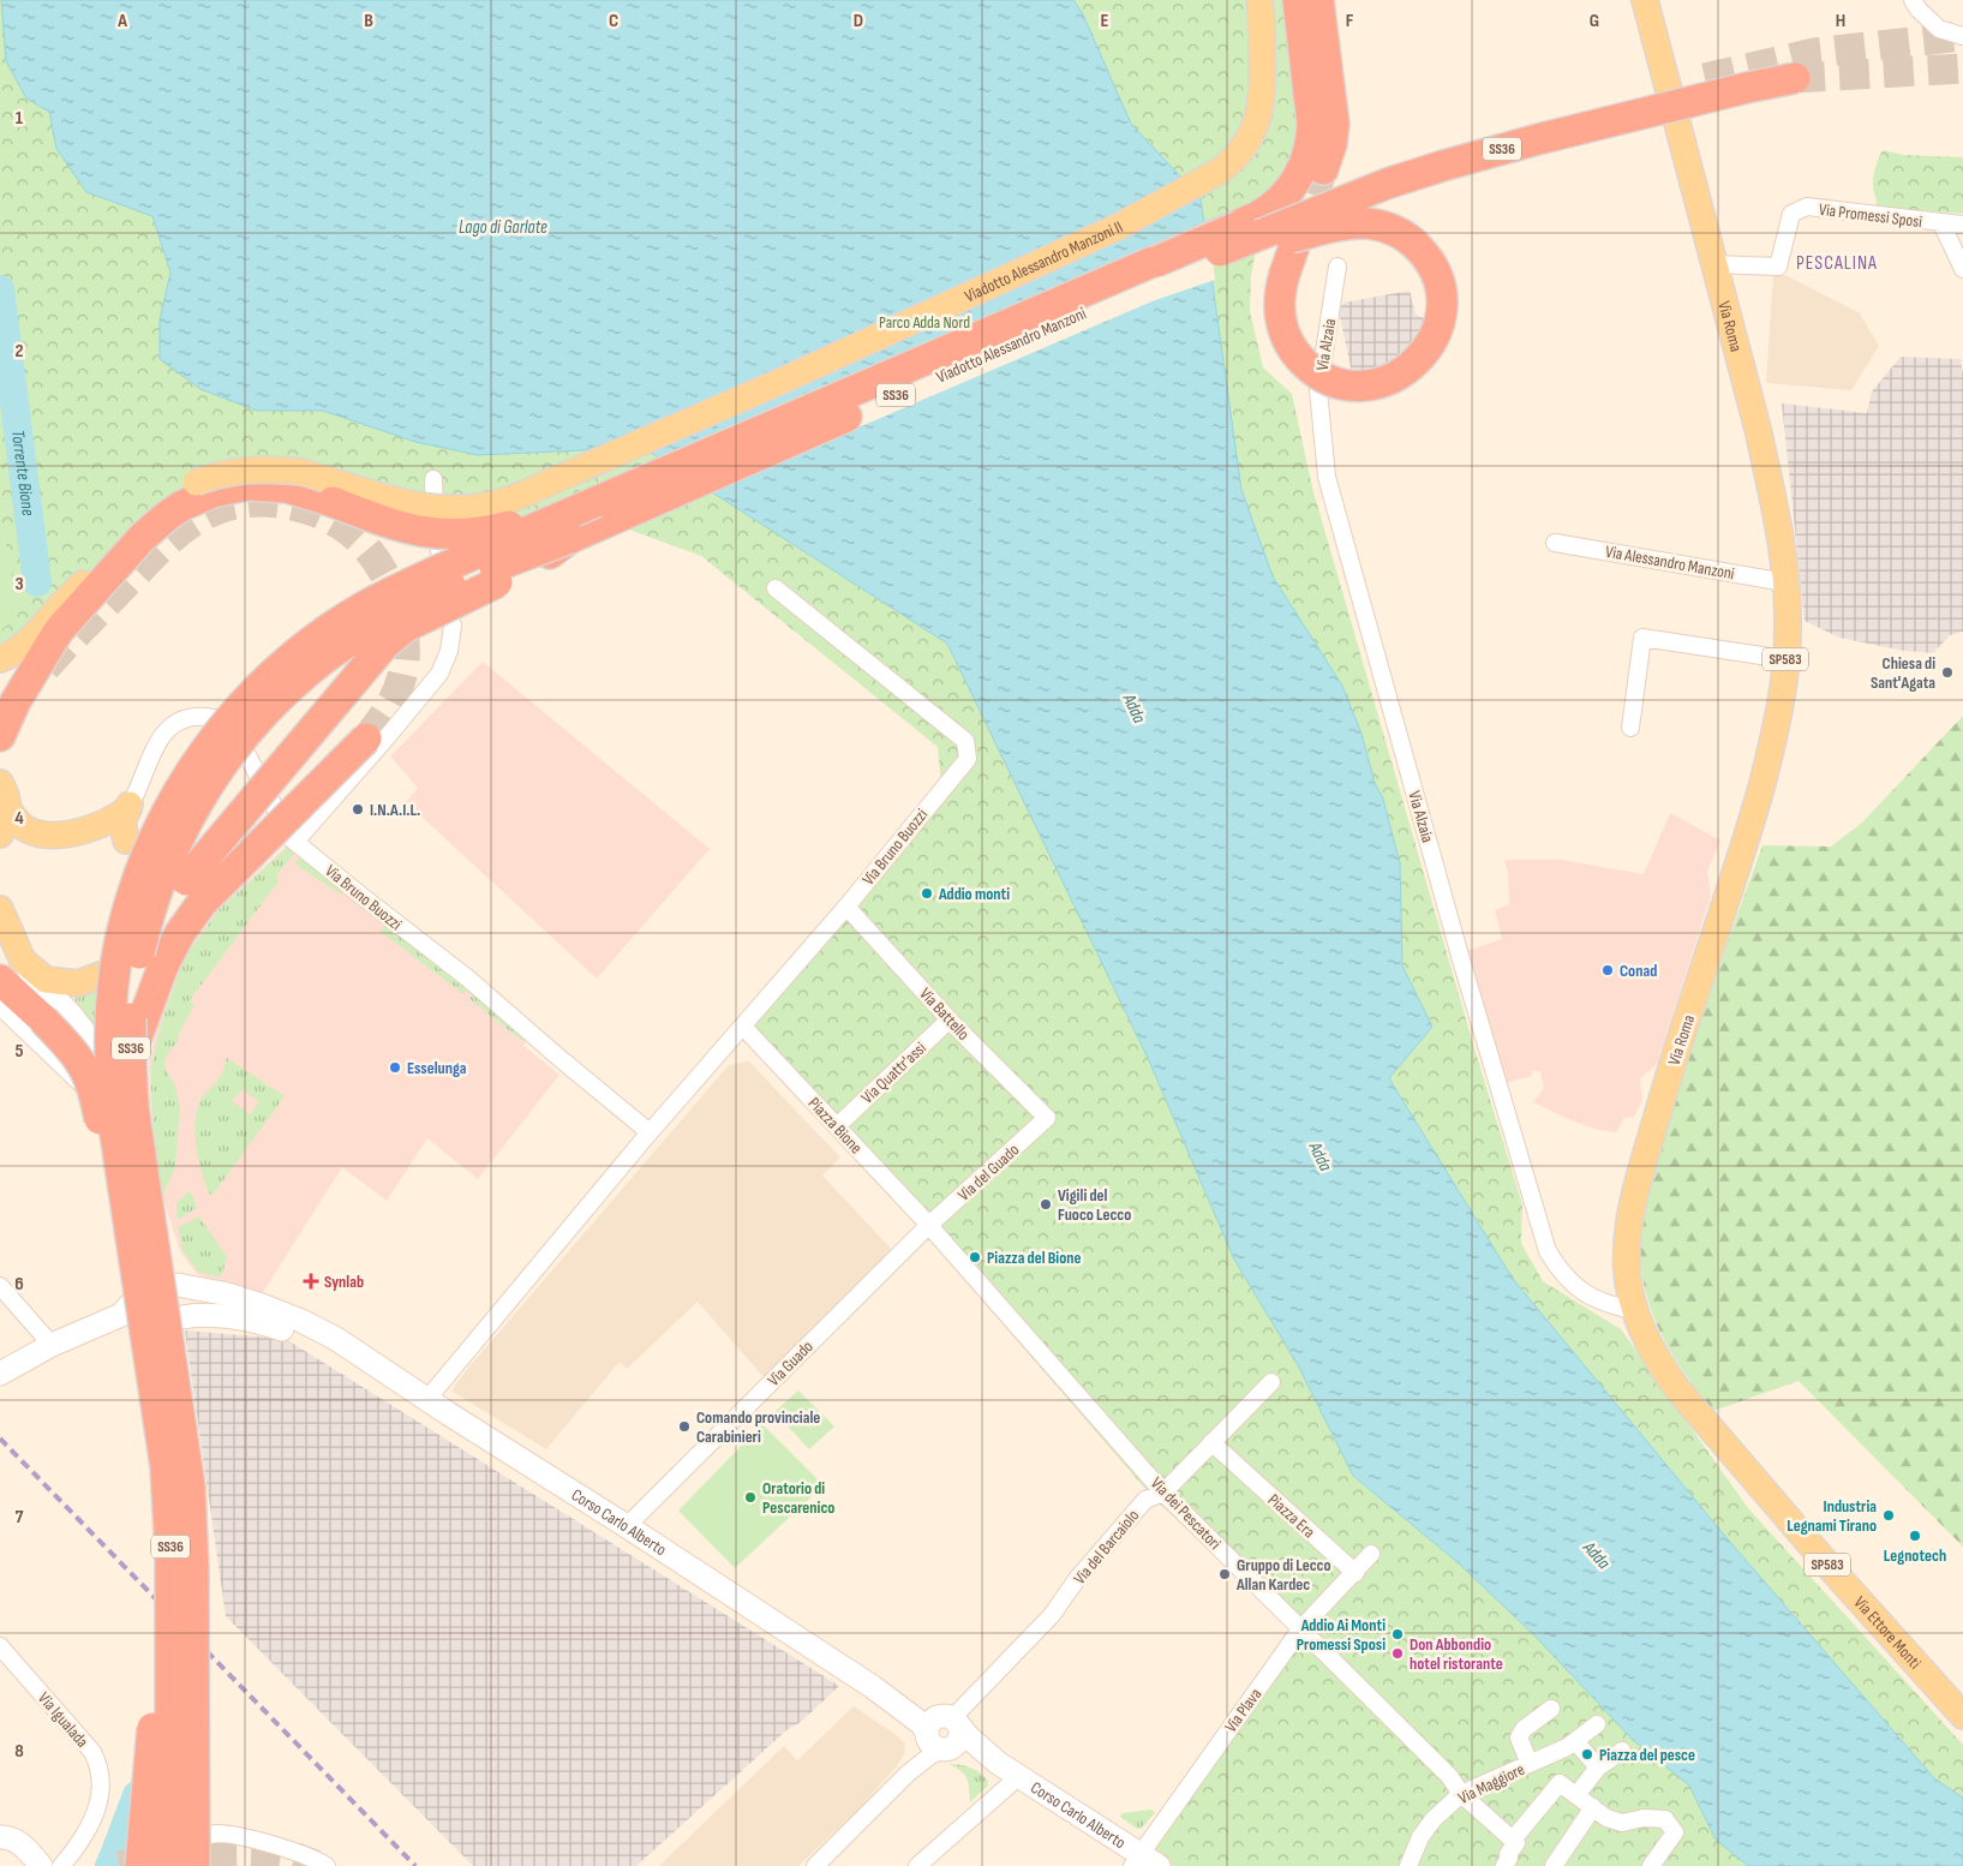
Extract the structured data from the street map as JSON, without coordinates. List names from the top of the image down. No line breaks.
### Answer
{"streets":{"highway":["SS36","Viadotto Alessandro Manzoni"],"main road":["Viadotto Alessandro Manzoni II","Via Roma","SP583","Corso Carlo Alberto","Via Ettore Monti"],"street":["Via Promessi Sposi","Via Alzaia","Via Alessandro Manzoni","Via Bruno Buozzi","Via Battello","Via Quattr'assi","Piazza Bione","Via del Guado","Via Guado","Via dei Pescatori","Piazza Era","Via del Barcaiolo","Via Plava","Via Igualada","Via Maggiore"]},"crossings":[["SS36","Viadotto Alessandro Manzoni"],["Via Promessi Sposi","Via Roma"],["Via Roma","Via Alzaia"],["Via Roma","Via Alessandro Manzoni"],["Via Roma","Via Ettore Monti"],["Via Bruno Buozzi","Via Battello"],["Via Bruno Buozzi","Piazza Bione"],["Via Bruno Buozzi","Corso Carlo Alberto"],["Via Battello","Via Quattr'assi"],["Via Battello","Via del Guado"],["Via Quattr'assi","Piazza Bione"],["Piazza Bione","Via del Guado"],["Piazza Bione","Via Guado"],["Piazza Bione","Via dei Pescatori"],["Via del Guado","Via Guado"],["Via del Guado","Via dei Pescatori"],["Via Guado","Via dei Pescatori"],["Via Guado","Corso Carlo Alberto"],["Via dei Pescatori","Via del Barcaiolo"],["Via dei Pescatori","Via Plava"],["Via dei Pescatori","Via Maggiore"],["Piazza Era","Via del Barcaiolo"],["Piazza Era","Via Plava"],["Corso Carlo Alberto","Via del Barcaiolo"],["Corso Carlo Alberto","Via Plava"]],"districts":["PESCALINA"],"water":["Lago di Garlate","Torrente Bione","Adda"],"parks":["Parco Adda Nord"],"places":{"other":["Chiesa di Sant'Agata","I.N.A.I.L.","Addio monti","Conad","Esselunga","Vigili del Fuoco Lecco","Piazza del Bione","Comando provinciale Carabinieri","Oratorio di Pescarenico","Industria Legnami Tirano","Legnotech","Gruppo di Lecco Allan Kardec","Addio Ai Monti Promessi Sposi","Don Abbondio hotel ristorante","Piazza del pesce"],"health":["Synlab"]},"grid":{"columns":["A","B","C","D","E","F","G","H"],"rows":["1","2","3","4","5","6","7","8"]}}
